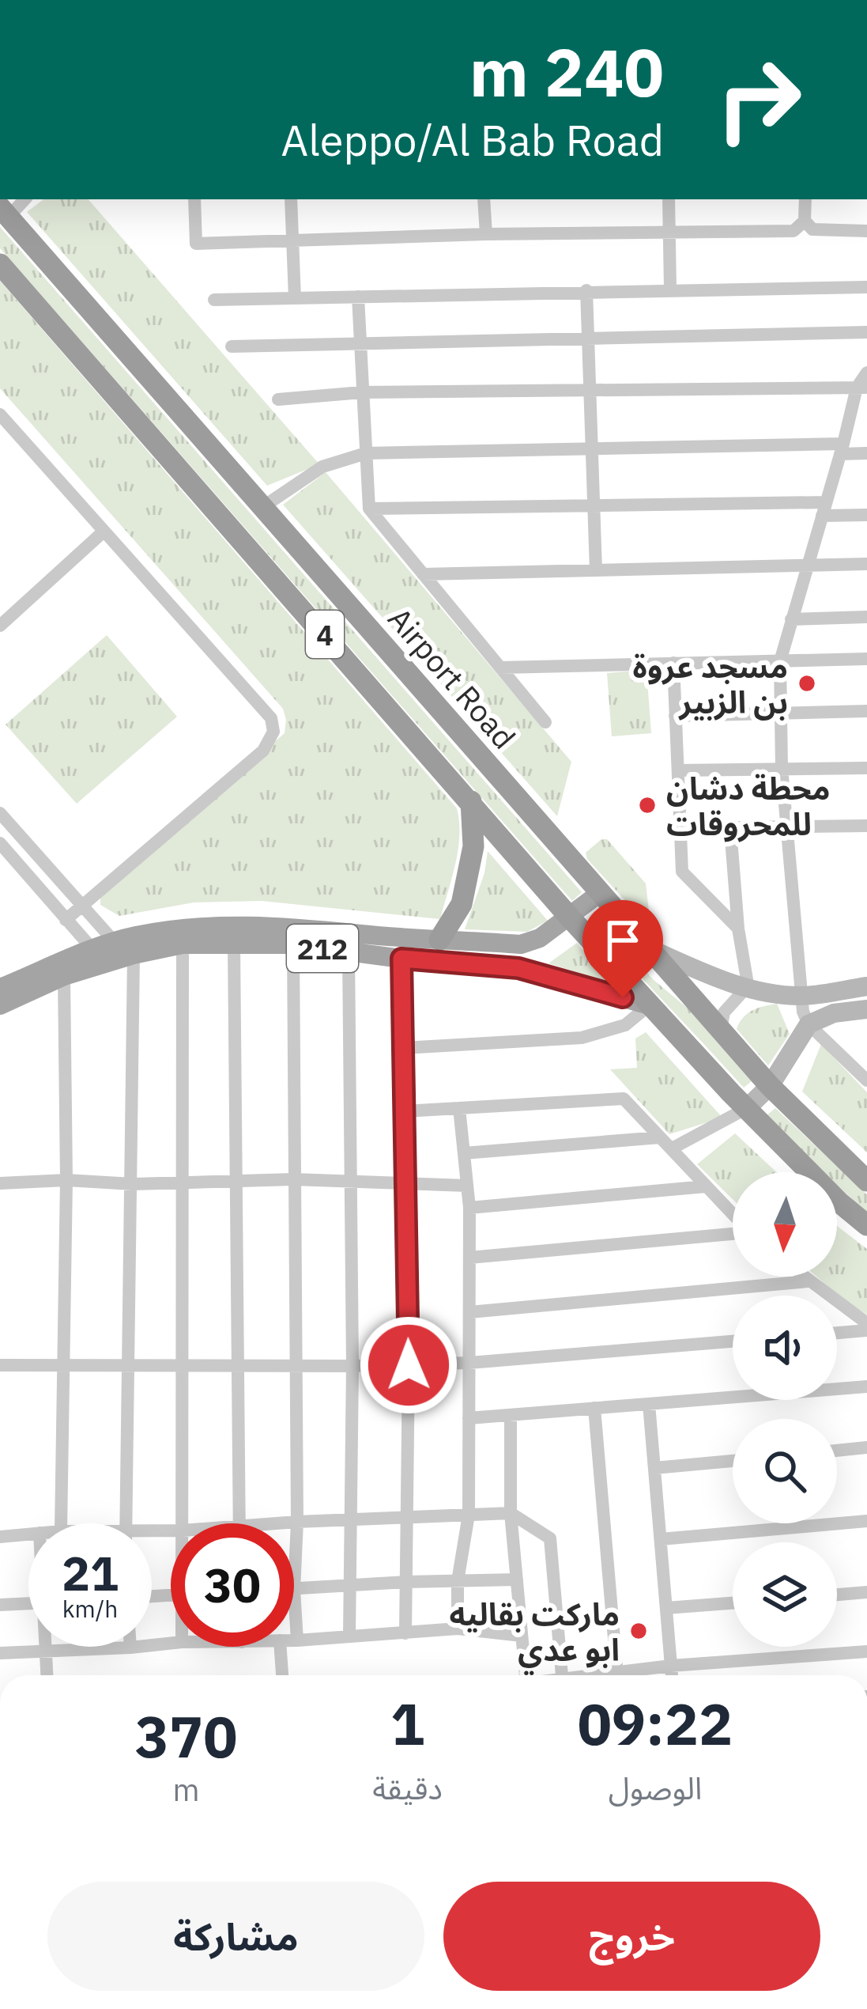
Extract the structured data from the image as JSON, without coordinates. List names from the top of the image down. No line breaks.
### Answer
{"streets":{"highway":["4","Airport Road"],"main road":["212"]},"crossings":[["4","212"]],"places":["مسجد عروة بن الزبير","محطة دشان للمحروقات","ماركت بقاليه ابو عدي"],"north":"bottom","page":{"turn":["240 m","Aleppo/Al Bab Road"],"speed":"21 km/h","limit":"30","eta":["09:22","الوصول","1","دقيقة","370","m"],"buttons":["خروج","مشاركة"]}}
